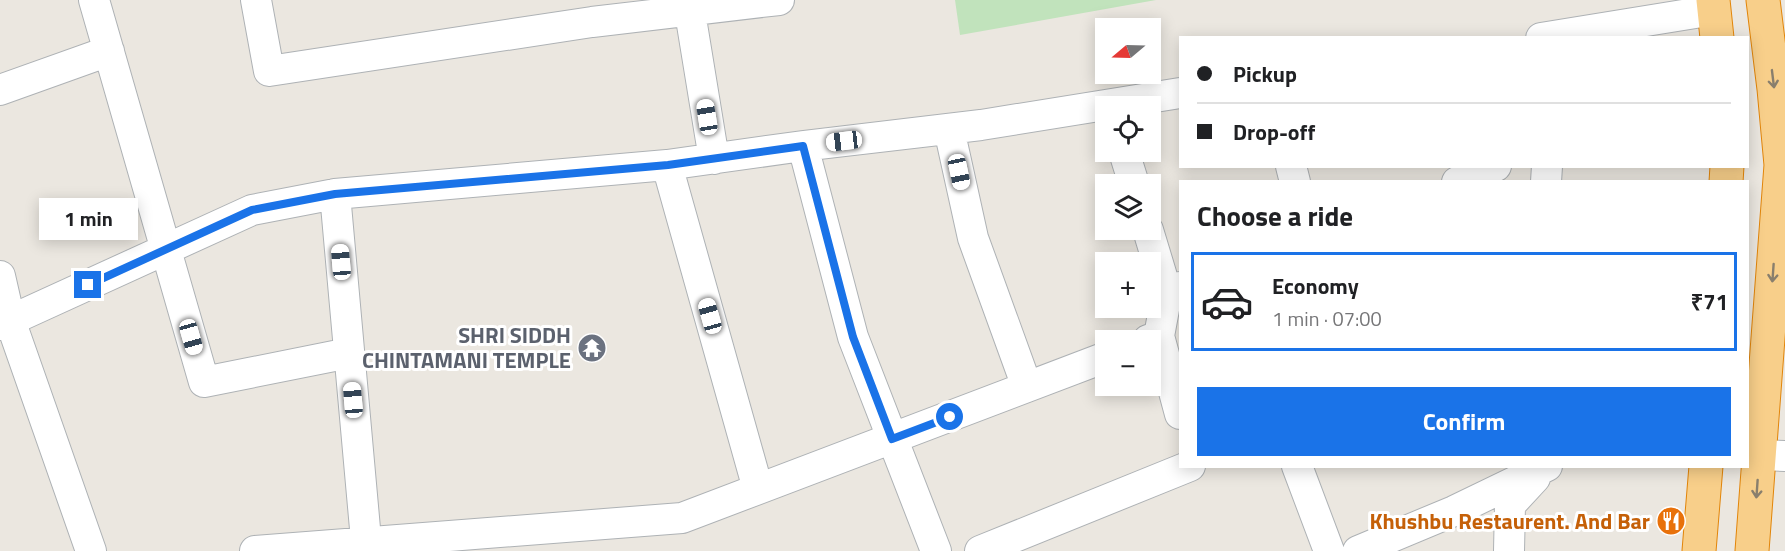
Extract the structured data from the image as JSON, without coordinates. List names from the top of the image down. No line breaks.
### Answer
{"places":{"temple":["SHRI SIDDH CHINTAMANI TEMPLE"],"restaurant":["Khushbu Restaurent. And Bar"]},"north":"left","page":{"map_buttons":["+","−"],"banner":["Pickup","Drop-off"],"heading":"Choose a ride","bubble":"1 min","list":[{"name":"Economy","note":"1 min · 07:00","value":"₹71"}],"buttons":"Confirm"}}
